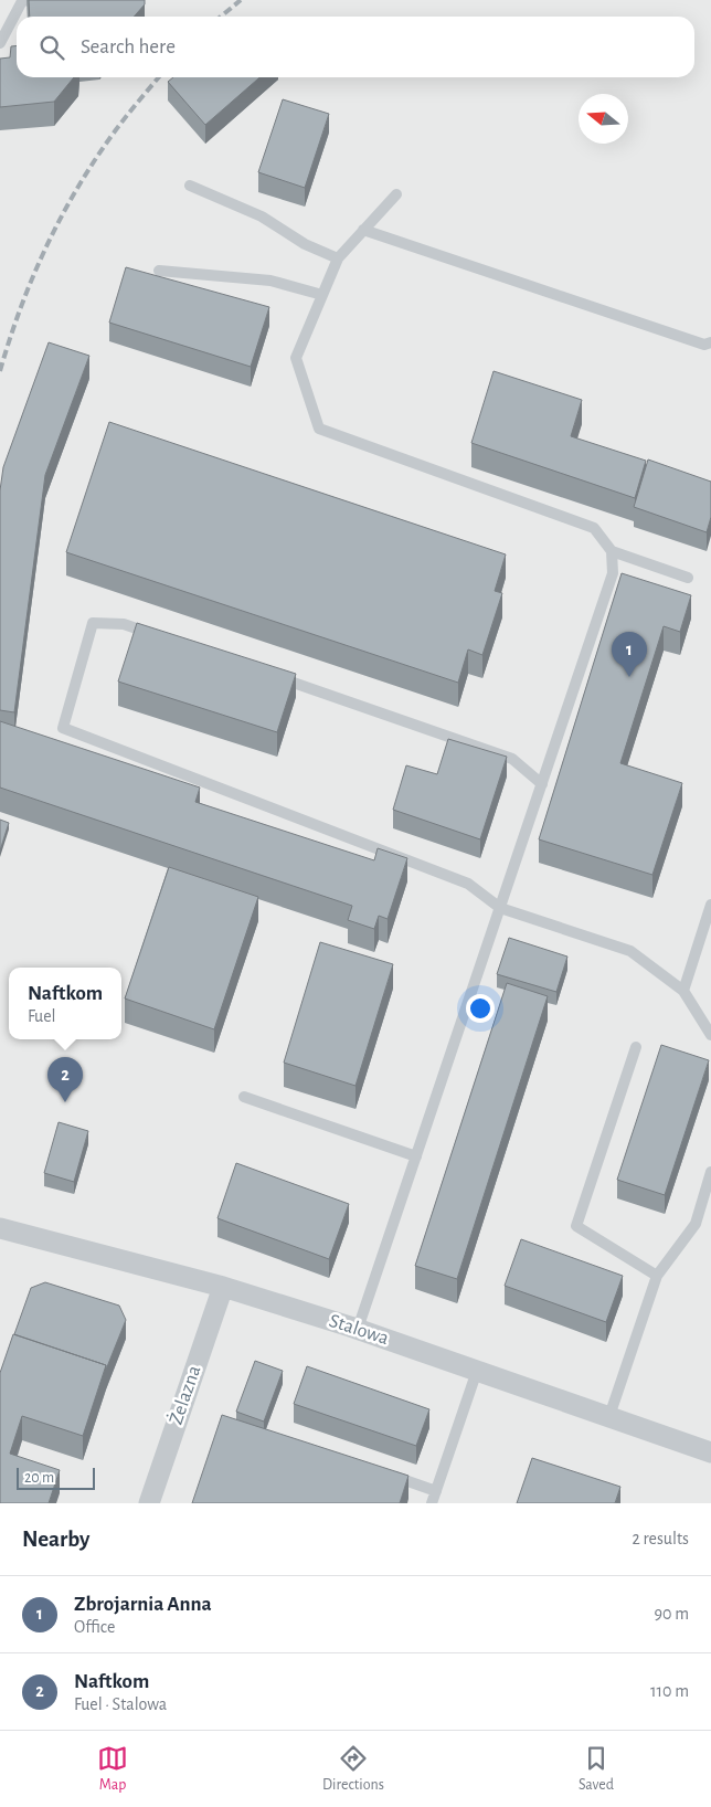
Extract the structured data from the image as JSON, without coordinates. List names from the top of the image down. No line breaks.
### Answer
{"streets":{"street":["Stalowa","Żelazna"]},"crossings":[["Stalowa","Żelazna"]],"scale_bar":"20 m","north":"left","page":{"search":"Search here","pins":["1","2"],"popup":["Naftkom","Fuel"],"scale":"20 m","heading":["Nearby","2 results"],"list":[{"mark":"1","name":"Zbrojarnia Anna","note":"Office","value":"90 m"},{"mark":"2","name":"Naftkom","note":"Fuel · Stalowa","value":"110 m"}],"nav":["Map","Directions","Saved"]}}
